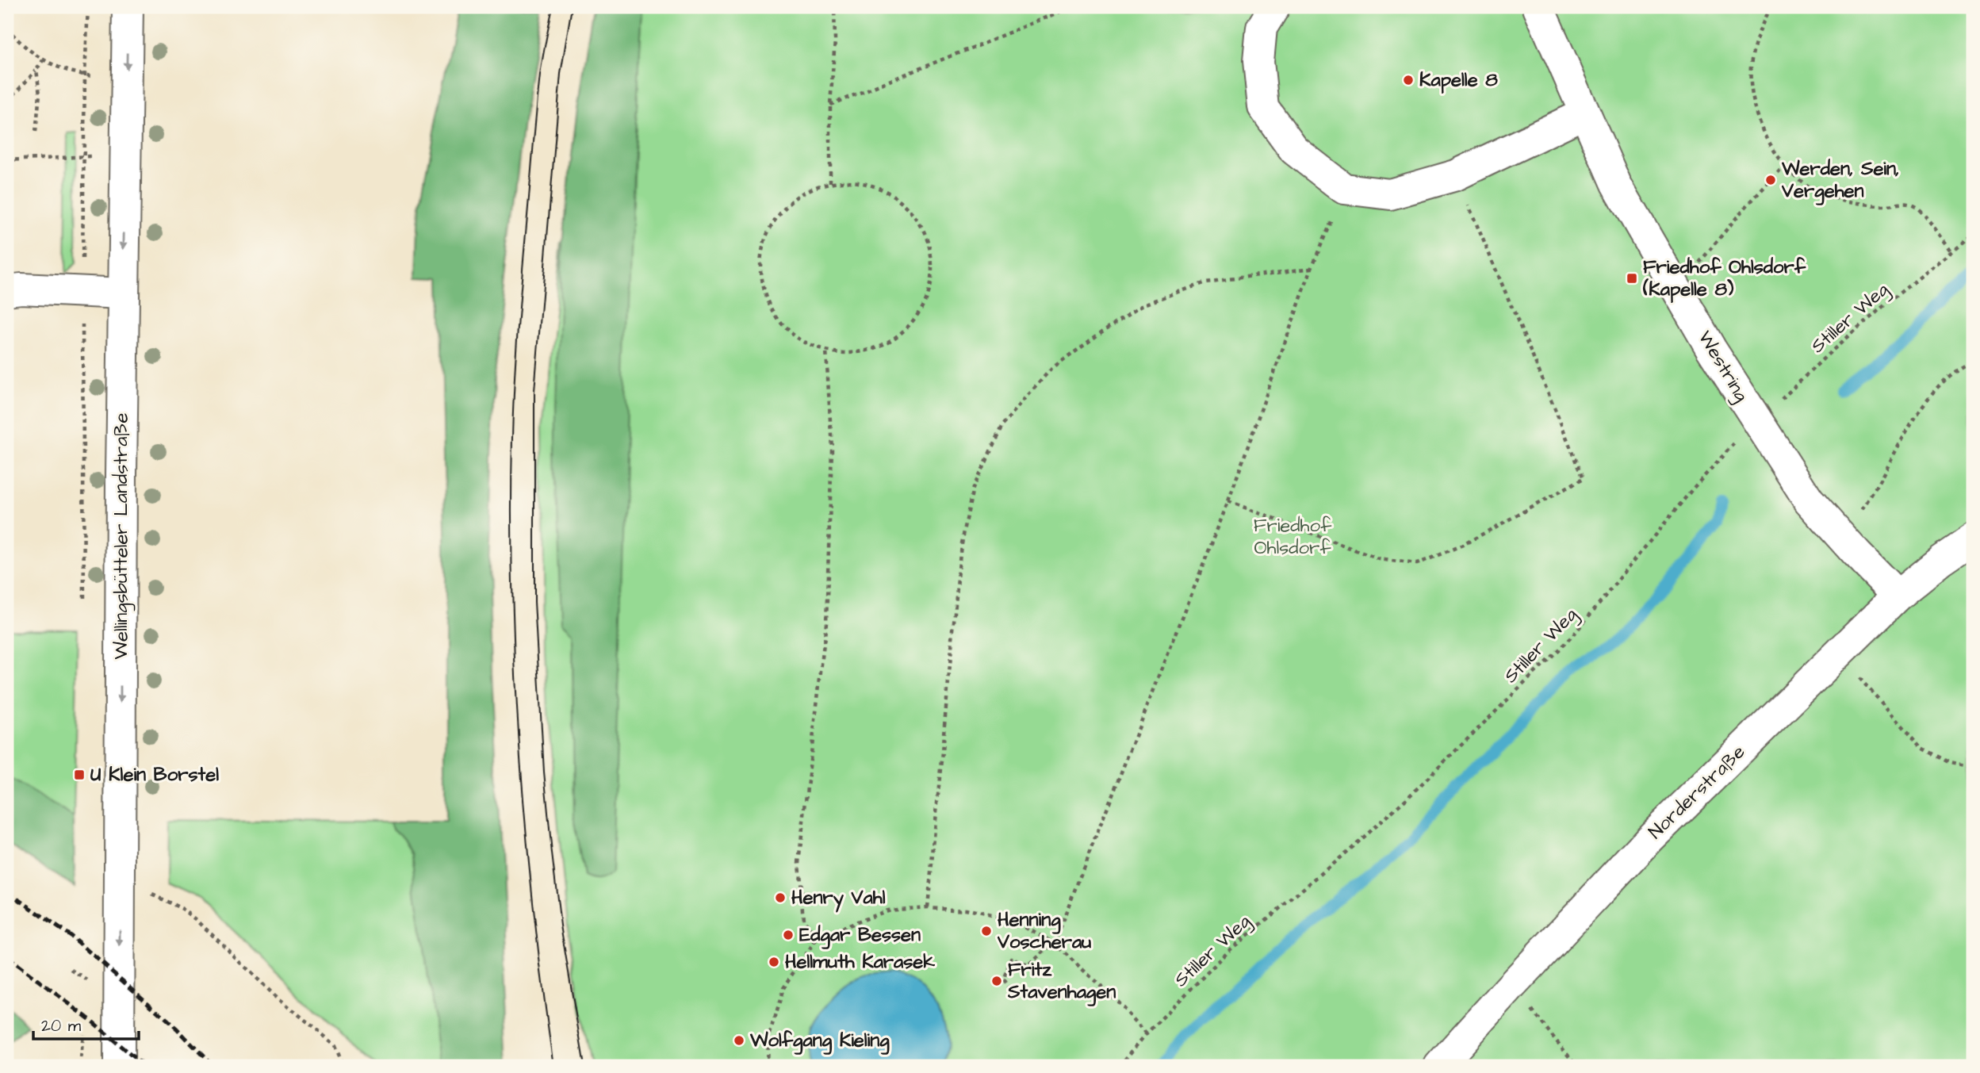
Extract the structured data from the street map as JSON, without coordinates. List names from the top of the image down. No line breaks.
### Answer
{"streets":{"street":["Westring","Wellingsbütteler Landstraße","Norderstraße"],"path":["Stiller Weg"]},"crossings":[["Stiller Weg","Westring"],["Westring","Norderstraße"]],"one_way":["Wellingsbütteler Landstraße"],"parks":["Friedhof Ohlsdorf"],"places":{"other":["Kapelle 8","Werden, Sein, Vergehen","Henry Vahl","Henning Voscherau","Edgar Bessen","Hellmuth Karasek","Fritz Stavenhagen","Wolfgang Kieling"],"transit":["Friedhof Ohlsdorf (Kapelle 8)","U Klein Borstel"]},"scale_bar":"20 m"}
